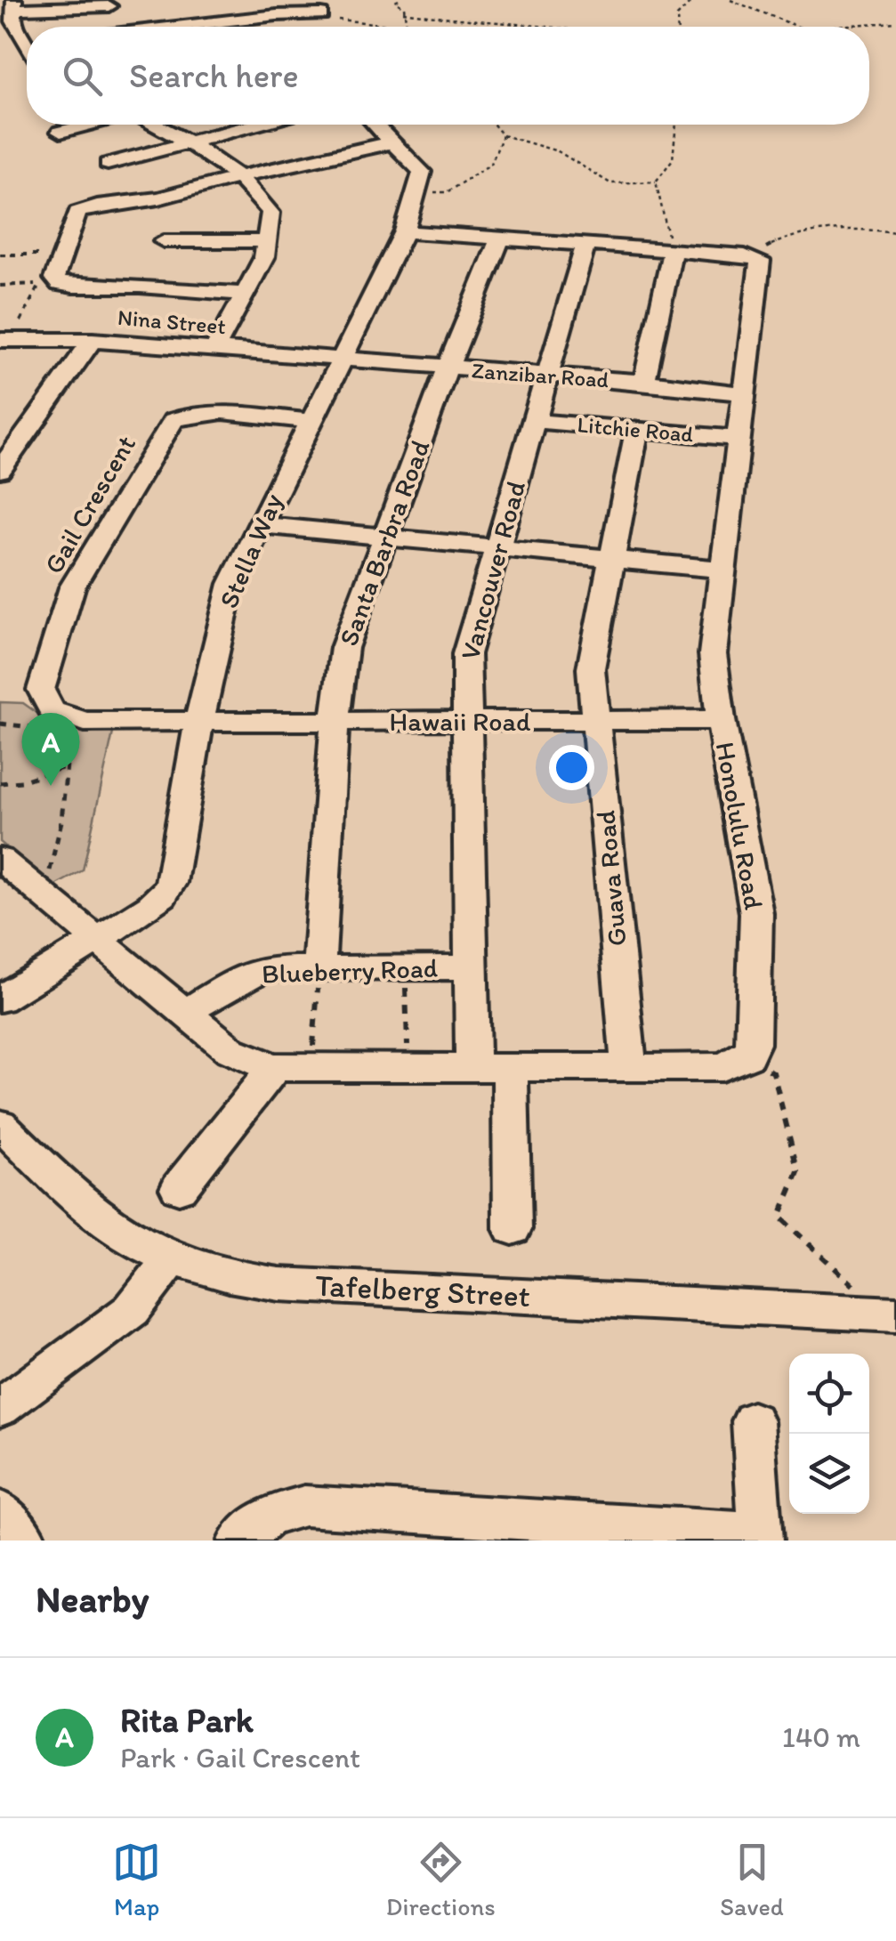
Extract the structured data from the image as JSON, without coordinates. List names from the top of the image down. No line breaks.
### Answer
{"streets":{"street":["Nina Street","Zanzibar Road","Litchie Road","Gail Crescent","Santa Barbra Road","Stella Way","Vancouver Road","Hawaii Road","Honolulu Road","Guava Road","Blueberry Road","Tafelberg Street"]},"crossings":[["Nina Street","Zanzibar Road"],["Nina Street","Stella Way"],["Zanzibar Road","Santa Barbra Road"],["Zanzibar Road","Stella Way"],["Zanzibar Road","Vancouver Road"],["Zanzibar Road","Honolulu Road"],["Litchie Road","Vancouver Road"],["Litchie Road","Honolulu Road"],["Litchie Road","Guava Road"],["Gail Crescent","Stella Way"],["Gail Crescent","Hawaii Road"],["Santa Barbra Road","Hawaii Road"],["Santa Barbra Road","Blueberry Road"],["Stella Way","Hawaii Road"],["Vancouver Road","Hawaii Road"],["Vancouver Road","Blueberry Road"],["Hawaii Road","Honolulu Road"],["Hawaii Road","Guava Road"]],"page":{"search":"Search here","pins":"A","heading":"Nearby","list":[{"mark":"A","name":"Rita Park","note":"Park · Gail Crescent","value":"140 m"}],"nav":["Map","Directions","Saved"]}}
